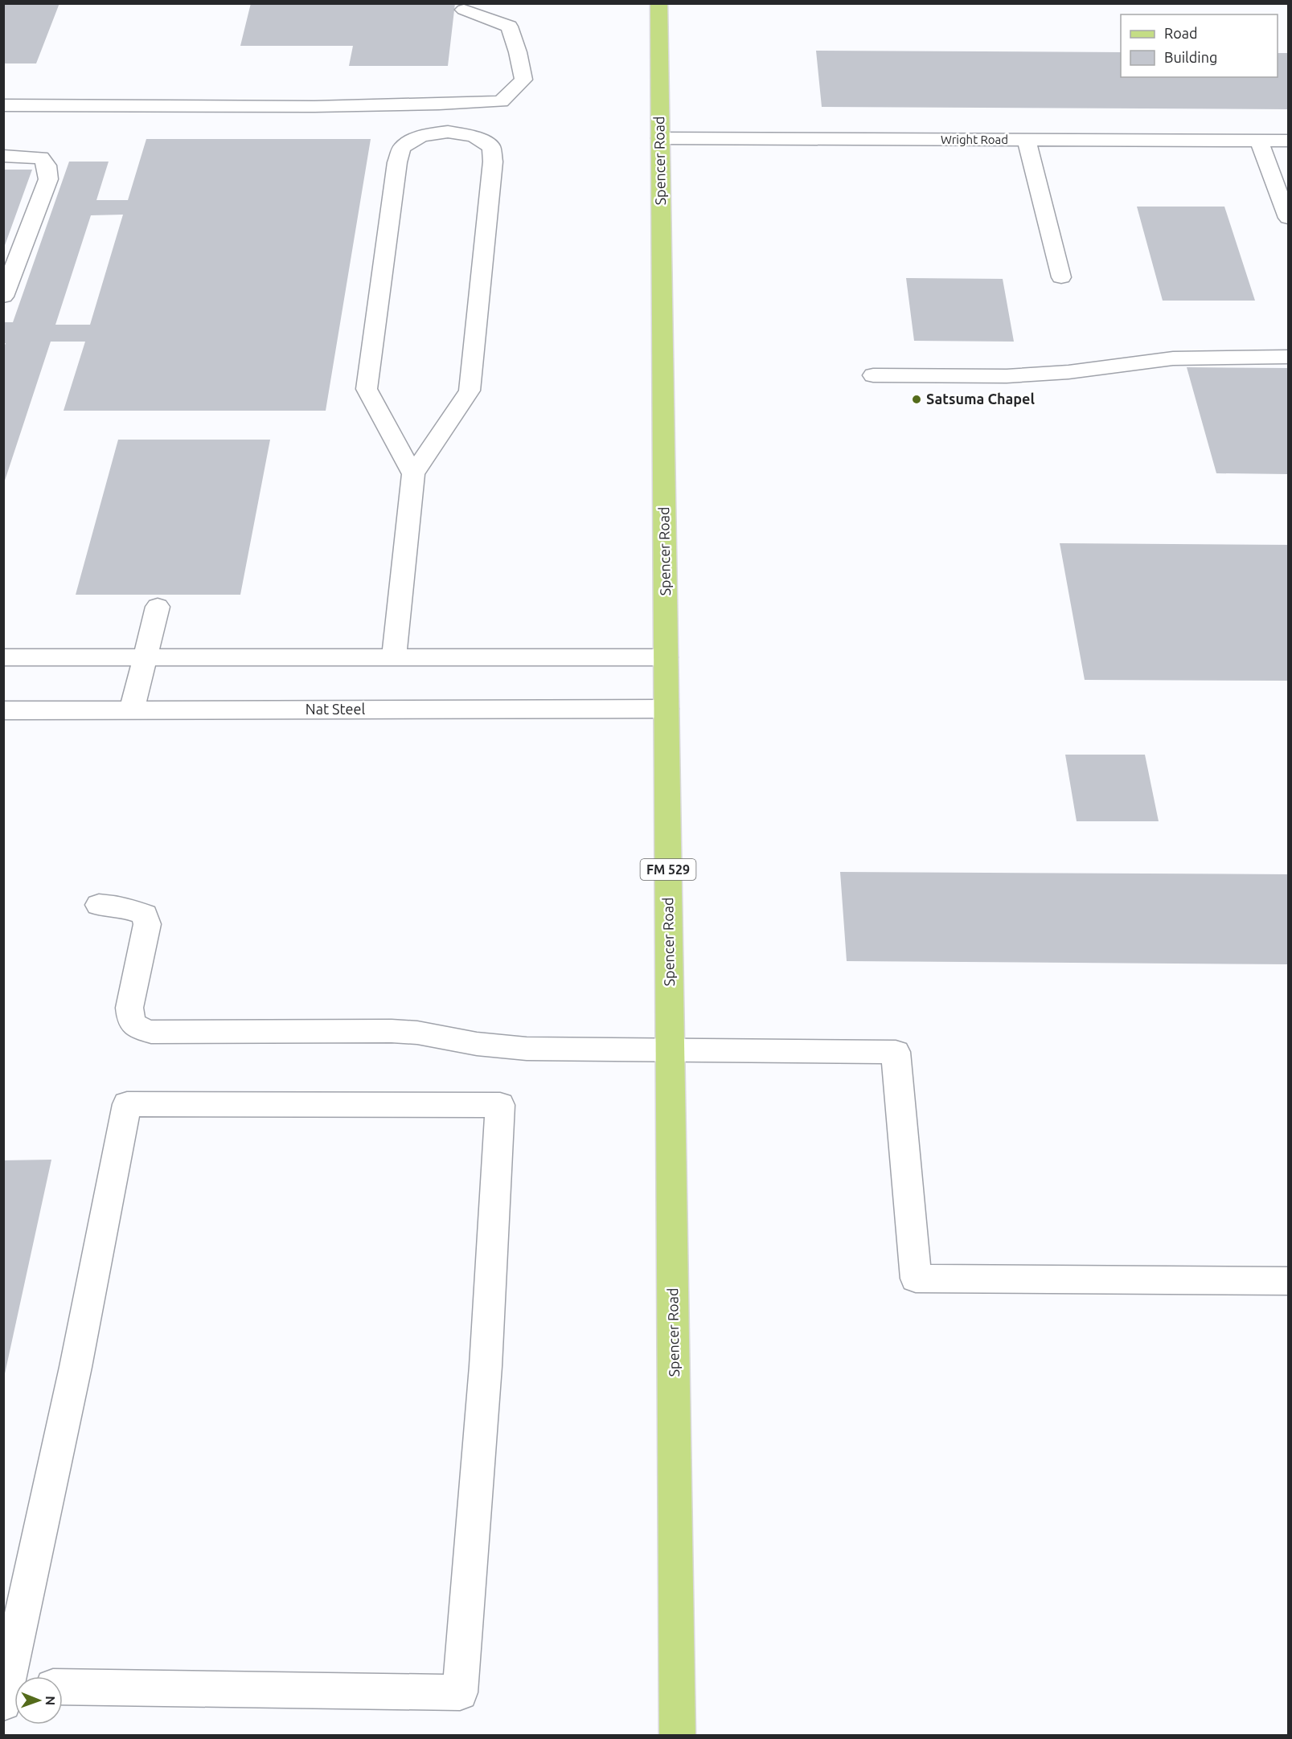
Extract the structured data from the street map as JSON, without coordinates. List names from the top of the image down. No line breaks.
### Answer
{"streets":{"main road":["Spencer Road","FM 529"],"street":["Wright Road","Nat Steel"]},"crossings":[["Wright Road","Spencer Road"],["Spencer Road","Nat Steel"]],"places":["Satsuma Chapel"],"legend":["Road","Building"],"north":"right"}
